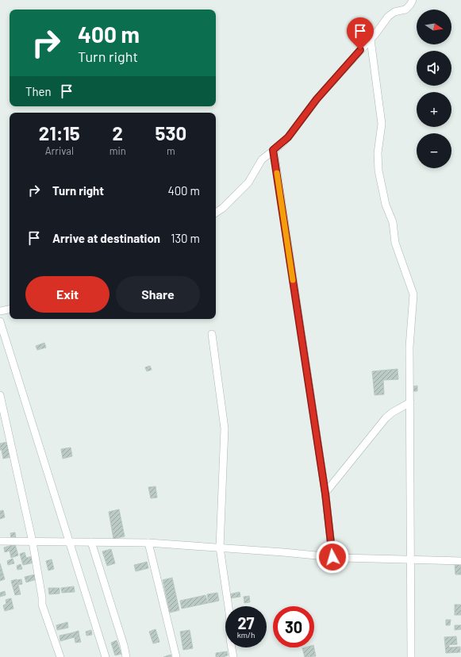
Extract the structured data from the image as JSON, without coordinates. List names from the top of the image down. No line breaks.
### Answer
{"north":"right","page":{"map_buttons":["+","−"],"turn":["400 m","Turn right"],"then":"Then","eta":["21:15","Arrival","2","min","530","m"],"list":[{"name":"Turn right","value":"400 m"},{"name":"Arrive at destination","value":"130 m"}],"buttons":["Exit","Share"],"speed":"27 km/h","limit":"30"}}
